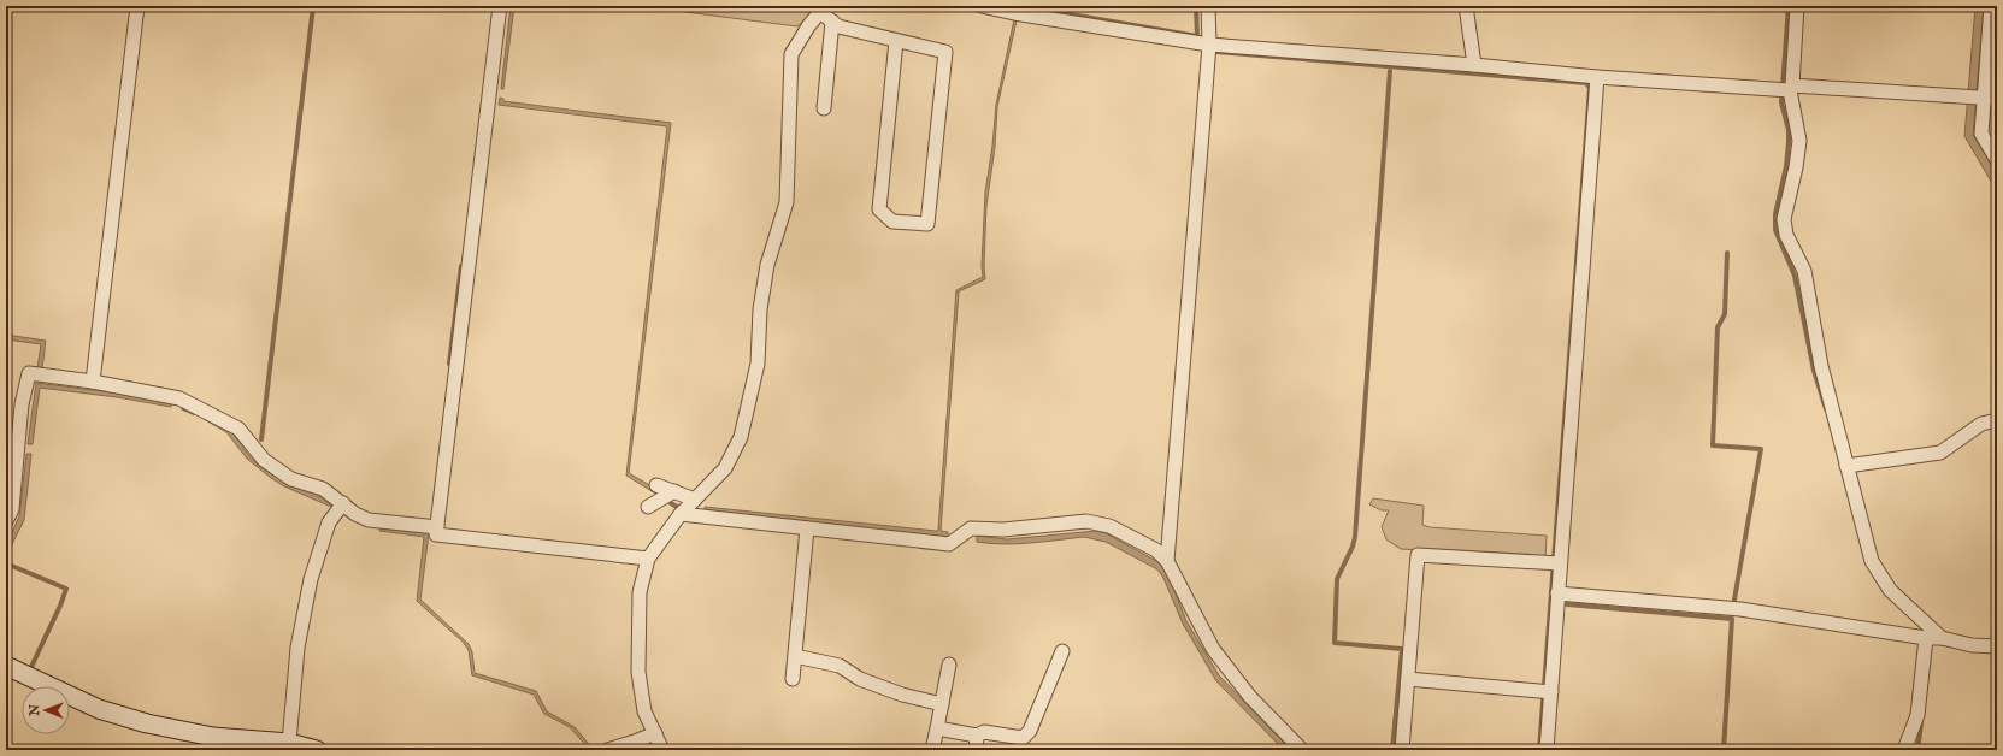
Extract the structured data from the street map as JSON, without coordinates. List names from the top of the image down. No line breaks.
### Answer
{"north":"left"}
